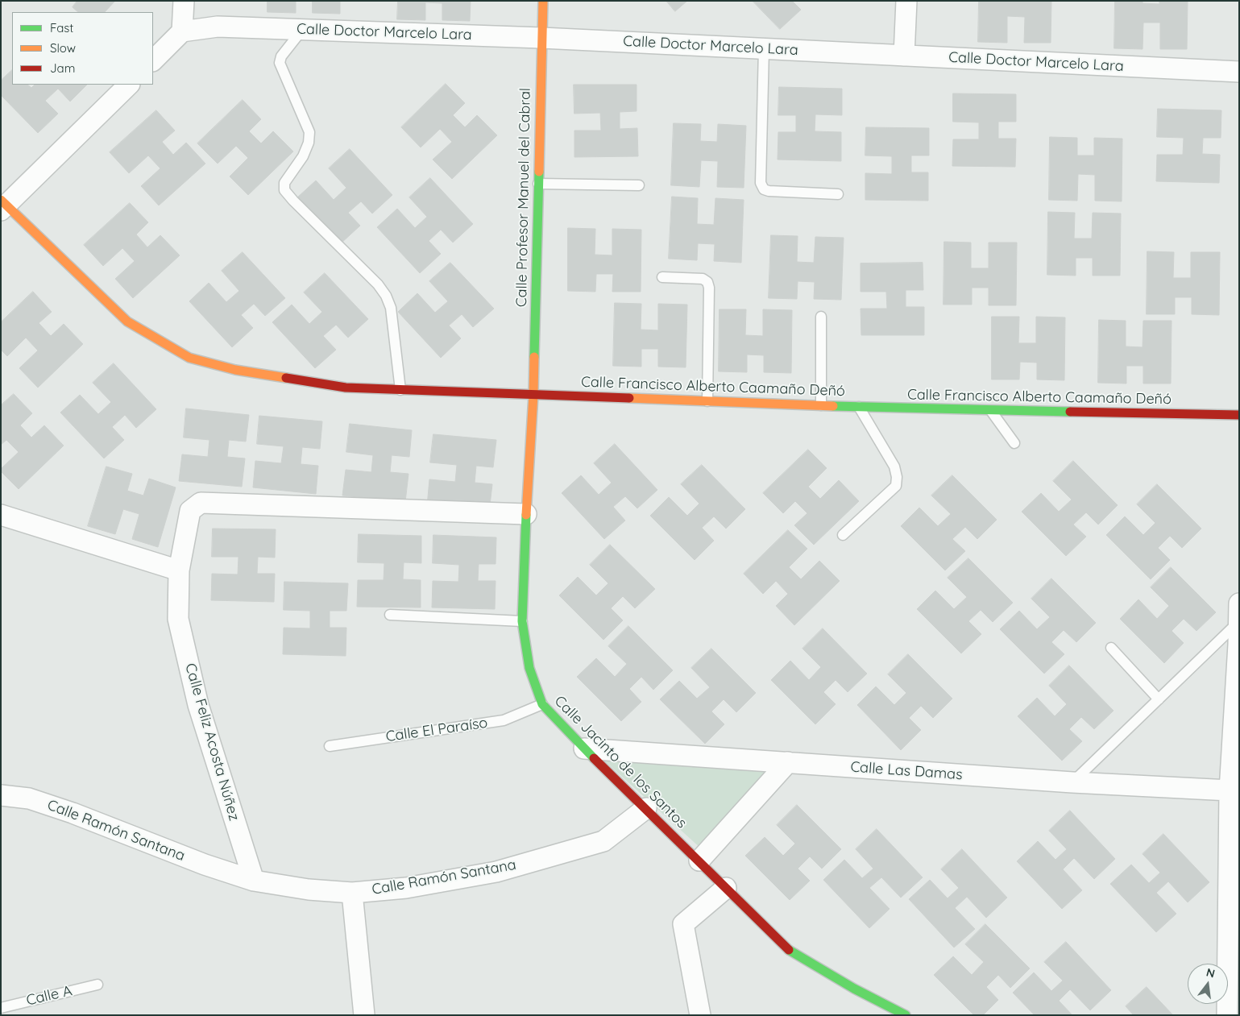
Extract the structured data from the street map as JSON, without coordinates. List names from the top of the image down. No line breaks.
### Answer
{"streets":{"street":["Calle Doctor Marcelo Lara","Calle Profesor Manuel del Cabral","Calle Francisco Alberto Caamaño Deñó","Calle Feliz Acosta Núñez","Calle Jacinto de los Santos","Calle Las Damas","Calle Ramón Santana"],"lane":["Calle El Paraíso","Calle A"]},"crossings":[["Calle Doctor Marcelo Lara","Calle Profesor Manuel del Cabral"],["Calle Profesor Manuel del Cabral","Calle Francisco Alberto Caamaño Deñó"],["Calle Profesor Manuel del Cabral","Calle Jacinto de los Santos"],["Calle Francisco Alberto Caamaño Deñó","Calle Jacinto de los Santos"],["Calle El Paraíso","Calle Jacinto de los Santos"],["Calle Feliz Acosta Núñez","Calle Jacinto de los Santos"],["Calle Feliz Acosta Núñez","Calle Ramón Santana"],["Calle Jacinto de los Santos","Calle Las Damas"],["Calle Jacinto de los Santos","Calle Ramón Santana"]],"legend":["Fast","Slow","Jam"],"north":"top"}
